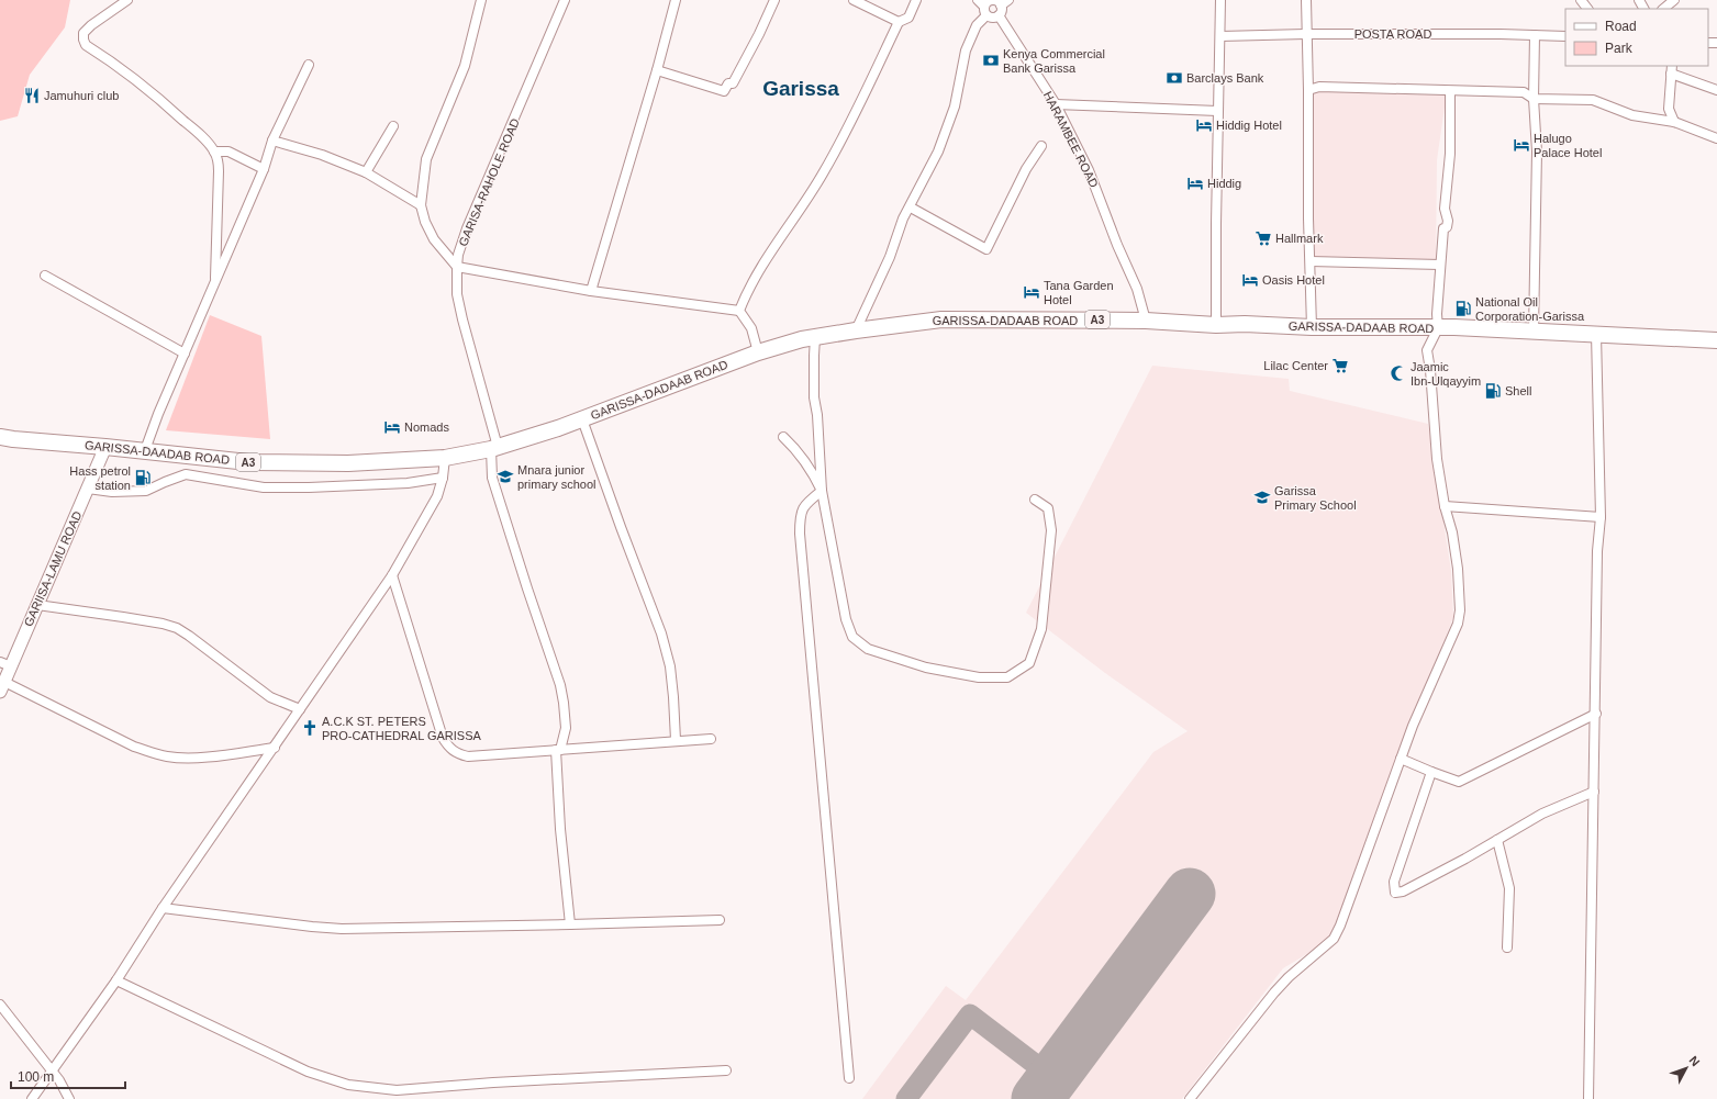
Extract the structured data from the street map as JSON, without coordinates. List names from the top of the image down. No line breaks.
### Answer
{"streets":{"highway":["A3","GARISSA-DADAAB ROAD","GARISSA-DAADAB ROAD"],"street":["POSTA ROAD","HARAMBEE ROAD","GARISA-RAHOLE ROAD","GARIISA-LAMU ROAD"]},"crossings":[["HARAMBEE ROAD","GARISSA-DADAAB ROAD"],["GARISA-RAHOLE ROAD","GARISSA-DADAAB ROAD"],["GARISA-RAHOLE ROAD","GARISSA-DAADAB ROAD"],["GARISSA-DADAAB ROAD","GARISSA-DAADAB ROAD"],["GARISSA-DAADAB ROAD","GARIISA-LAMU ROAD"]],"districts":["Garissa"],"places":{"bank":["Kenya Commercial Bank Garissa","Barclays Bank"],"restaurant":["Jamuhuri club"],"hotel":["Hiddig Hotel","Halugo Palace Hotel","Hiddig","Oasis Hotel","Tana Garden Hotel","Nomads"],"supermarket":["Hallmark","Lilac Center"],"fuel station":["National Oil Corporation-Garissa","Shell","Hass petrol station"],"mosque":["Jaamic Ibn-Ulqayyim"],"school or university":["Mnara junior primary school","Garissa Primary School"],"church":["A.C.K ST. PETERS PRO-CATHEDRAL GARISSA"]},"legend":["Road","Park"],"scale_bar":"100 m","north":"top right"}
